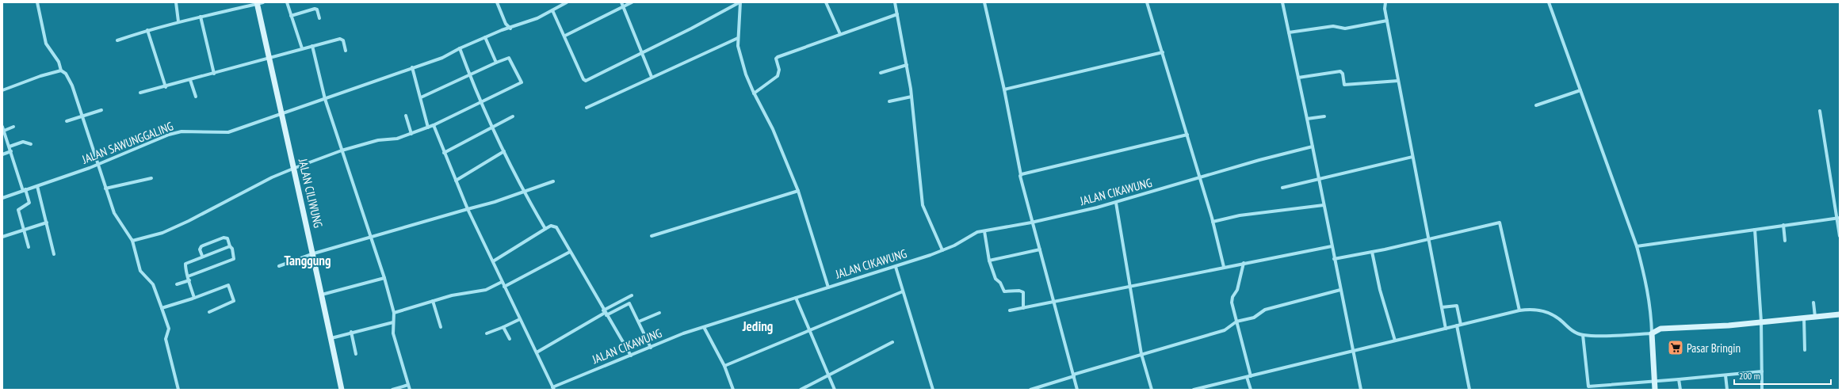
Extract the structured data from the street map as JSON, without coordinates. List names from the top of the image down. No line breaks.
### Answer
{"streets":{"main road":["JALAN CILIWUNG"],"street":["JALAN SAWUNGGALING","JALAN CIKAWUNG"]},"crossings":[["JALAN SAWUNGGALING","JALAN CILIWUNG"]],"districts":["Tanggung","Jeding"],"places":{"supermarket":["Pasar Bringin"]},"scale_bar":"200 m"}
